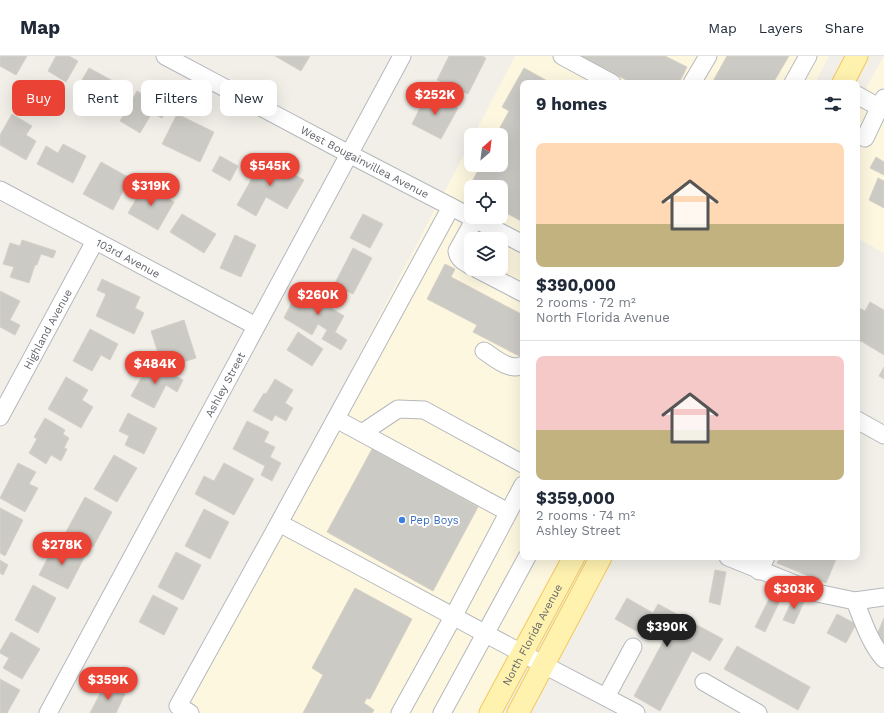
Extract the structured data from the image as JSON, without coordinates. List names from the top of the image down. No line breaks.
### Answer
{"streets":{"main road":["North Florida Avenue"],"street":["West Bougainvillea Avenue","103rd Avenue","Highland Avenue","Ashley Street"]},"crossings":[["West Bougainvillea Avenue","Ashley Street"],["103rd Avenue","Highland Avenue"],["103rd Avenue","Ashley Street"]],"places":["Pep Boys"],"north":"top right","page":{"header":"Map","nav":["Map","Layers","Share"],"chip":["Buy","Rent","Filters","New"],"heading":"9 homes","price":["$252K","$545K","$319K","$260K","$484K","$278K","$303K","$390K","$359K"],"list":[{"name":"$390,000","note":"2 rooms · 72 m² · North Florida Avenue"},{"name":"$359,000","note":"2 rooms · 74 m² · Ashley Street"}]}}
